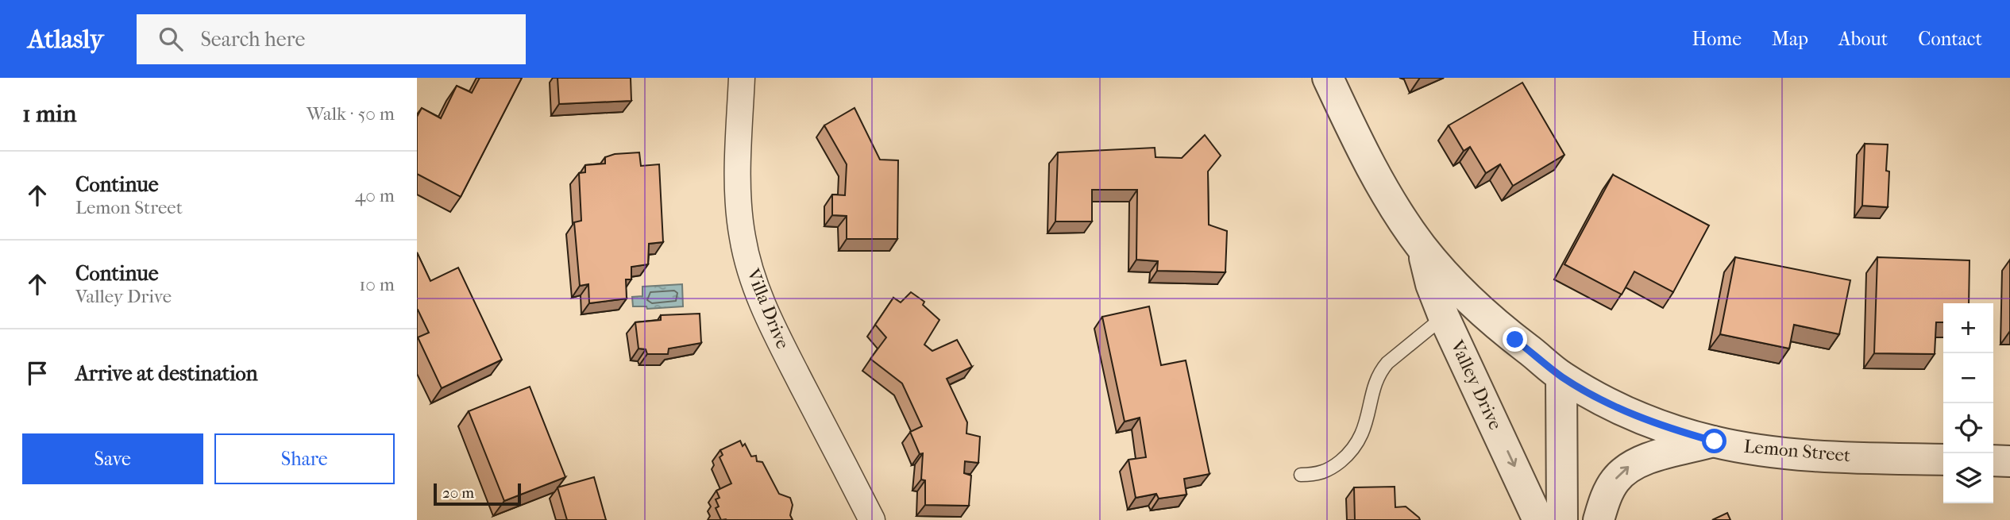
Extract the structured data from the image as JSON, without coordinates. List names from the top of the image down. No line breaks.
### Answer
{"streets":{"street":["Villa Drive","Valley Drive","Lemon Street"]},"crossings":[["Valley Drive","Lemon Street"]],"scale_bar":"20 m","page":{"header":"Atlasly","search":"Search here","nav":["Home","Map","About","Contact"],"heading":["1 min","Walk · 50 m"],"list":[["Continue","Lemon Street","40 m"],["Continue","Valley Drive","10 m"],"Arrive at destination"],"map_buttons":["+","−"],"buttons":["Save","Share"],"scale":"20 m"}}
